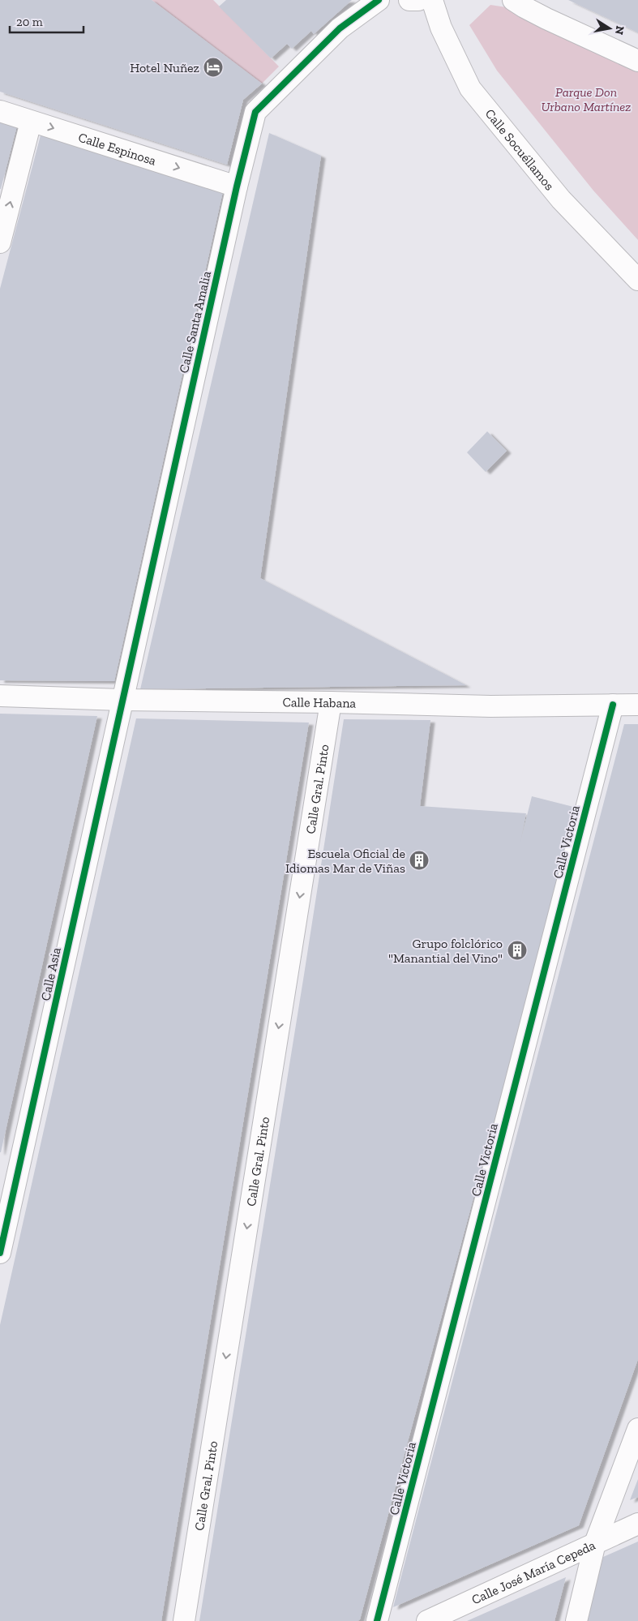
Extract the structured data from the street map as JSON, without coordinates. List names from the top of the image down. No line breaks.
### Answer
{"streets":{"street":["Calle Espinosa","Calle Socuéllamos","Calle Santa Amalia","Calle Habana","Calle Gral. Pinto","Calle Victoria","Calle Asia","Calle José María Cepeda"]},"crossings":[["Calle Espinosa","Calle Santa Amalia"],["Calle Santa Amalia","Calle Habana"],["Calle Santa Amalia","Calle Asia"],["Calle Habana","Calle Gral. Pinto"],["Calle Habana","Calle Victoria"],["Calle Habana","Calle Asia"]],"one_way":["Calle Espinosa","Calle Gral. Pinto"],"parks":["Parque Don Urbano Martínez"],"places":{"hotel":["Hotel Nuñez"],"building":["Escuela Oficial de Idiomas Mar de Viñas","Grupo folclórico \"Manantial del Vino\""]},"scale_bar":"20 m","north":"right"}
